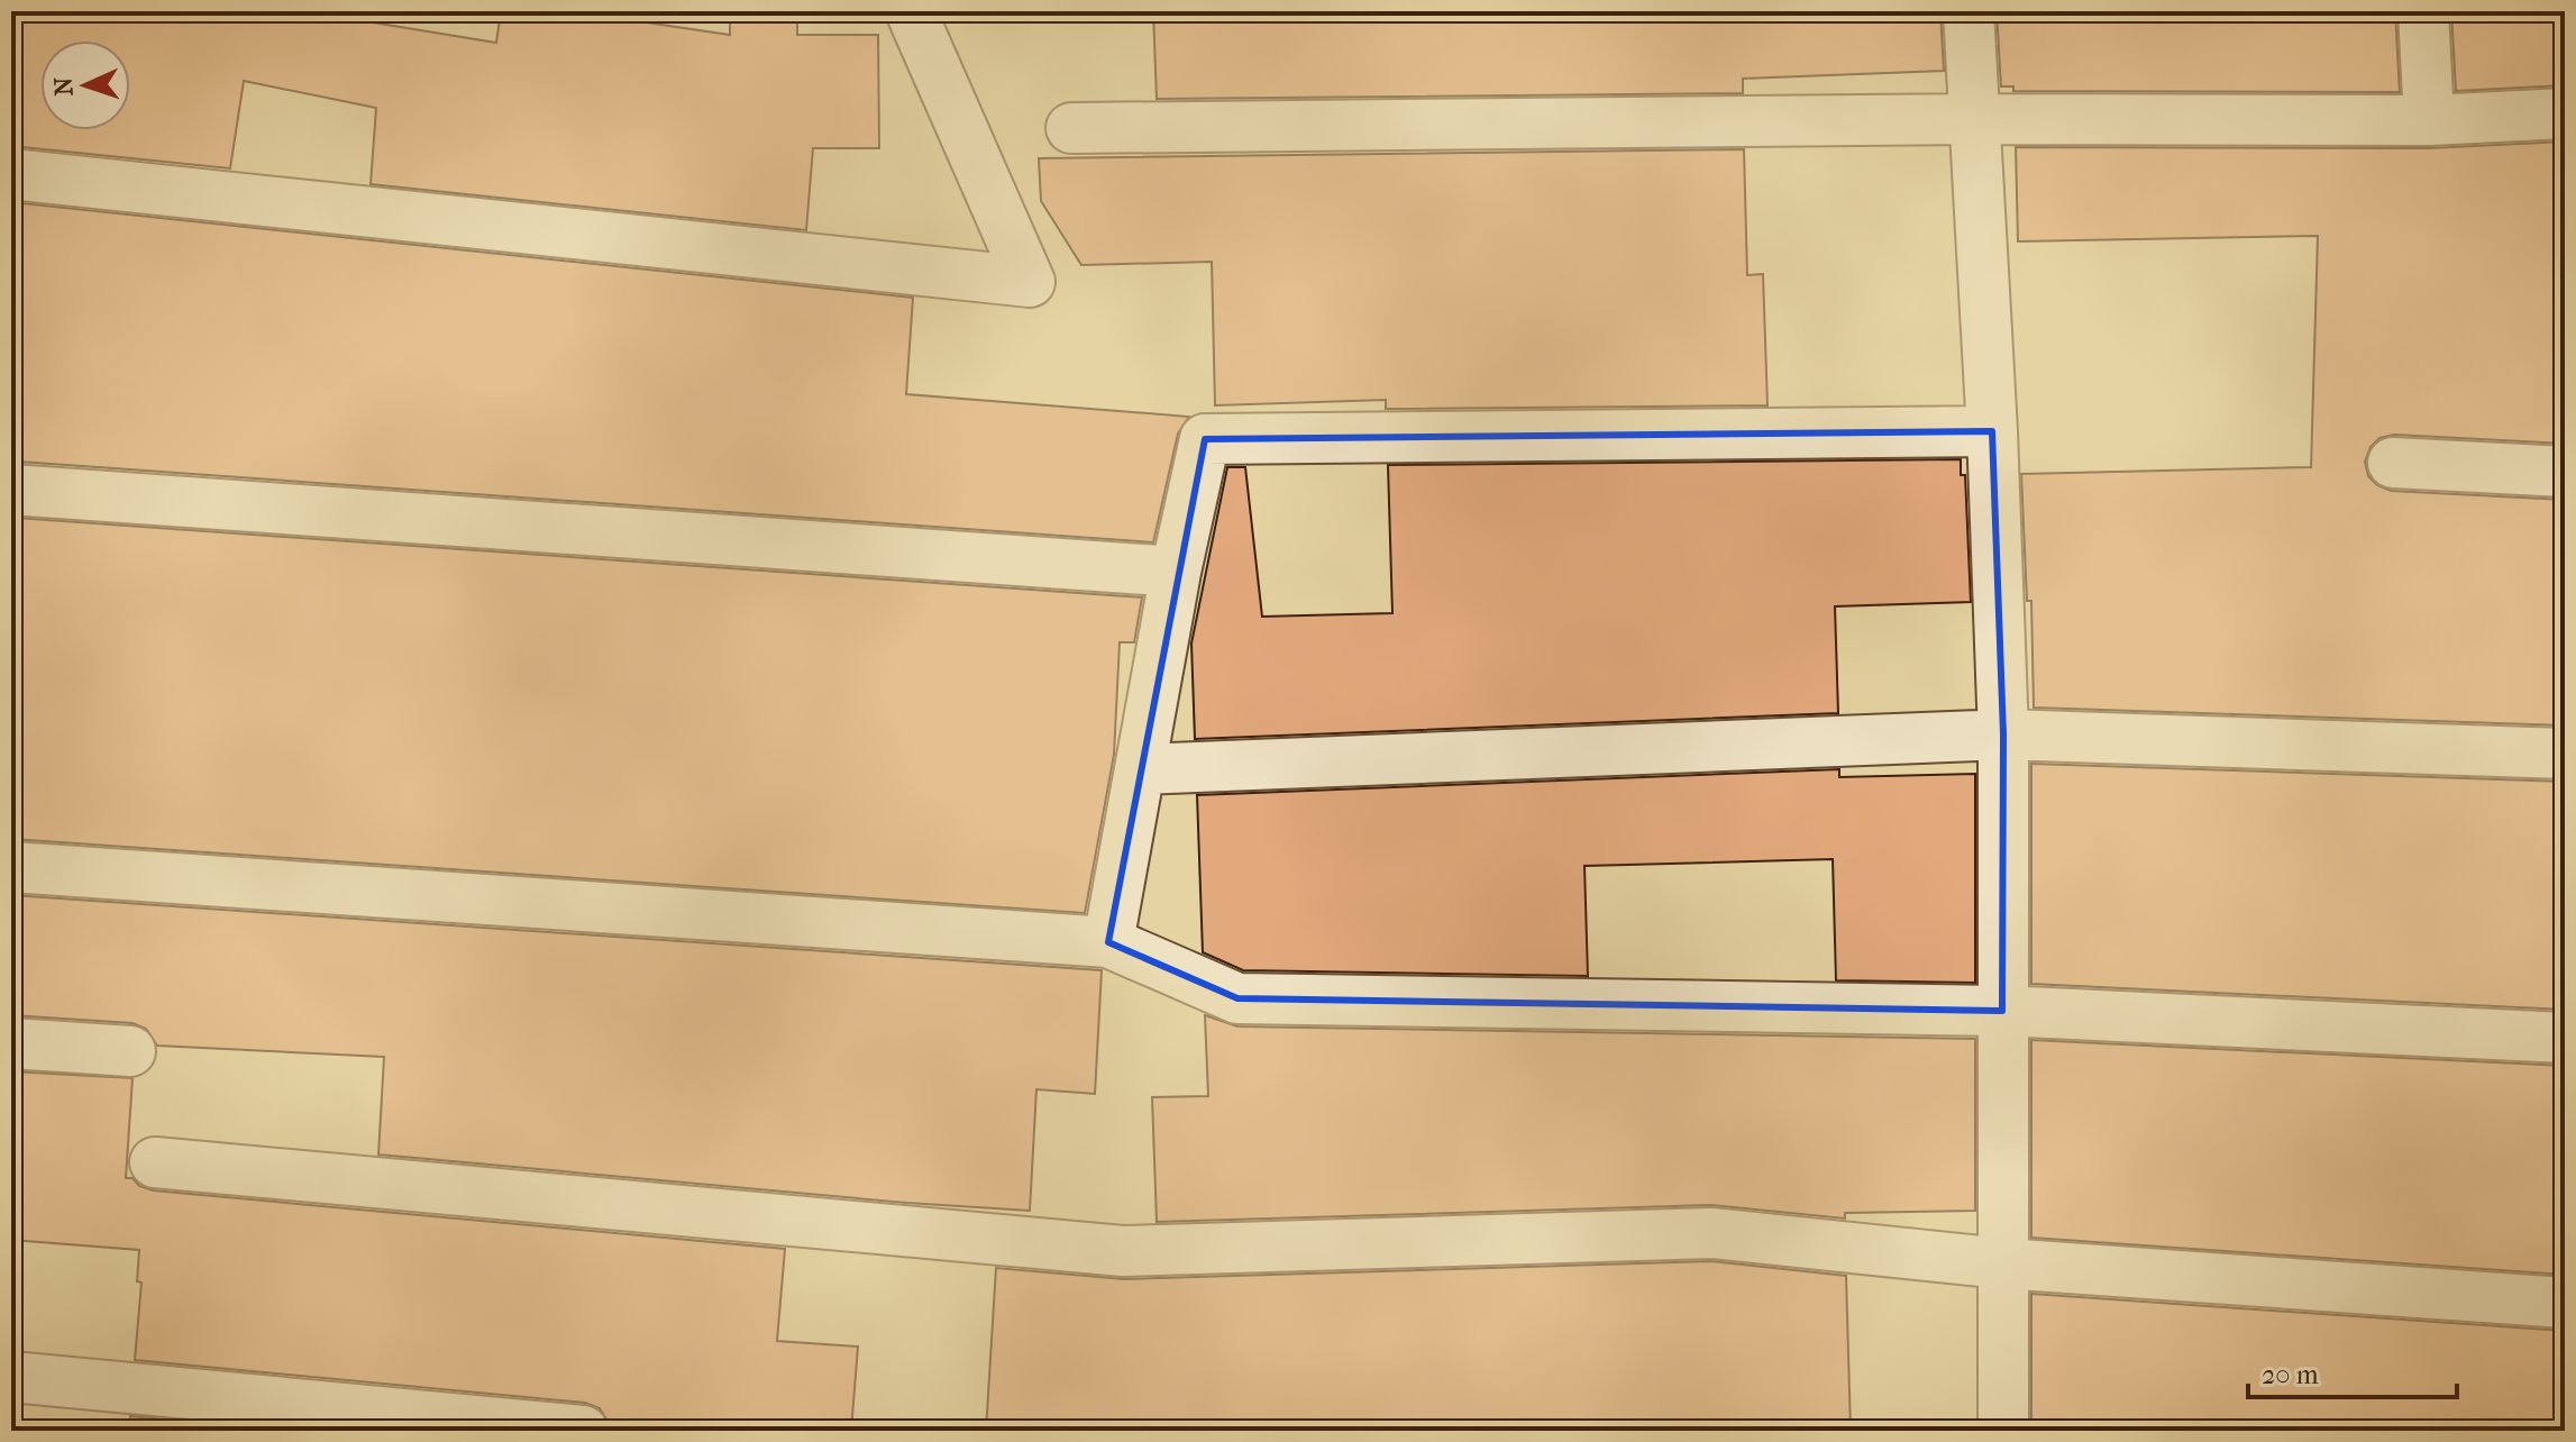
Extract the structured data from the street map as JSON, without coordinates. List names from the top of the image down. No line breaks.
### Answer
{"scale_bar":"20 m","north":"left"}
